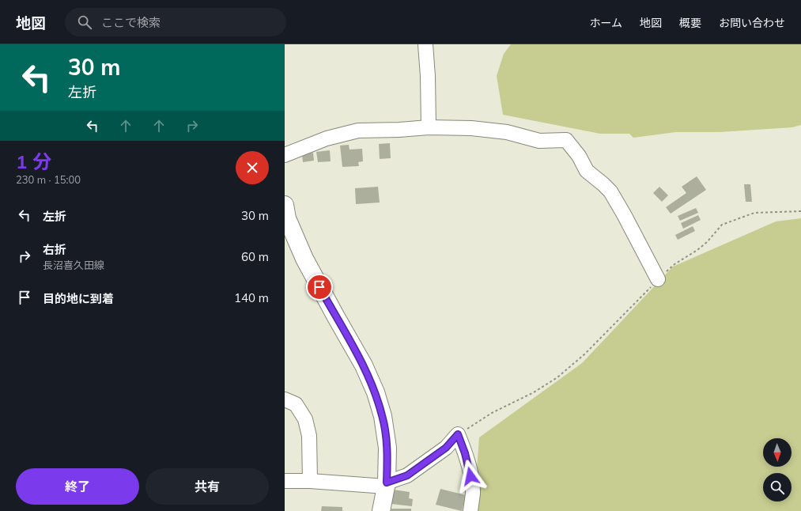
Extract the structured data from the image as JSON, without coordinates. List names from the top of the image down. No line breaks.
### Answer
{"north":"bottom","page":{"header":"地図","search":"ここで検索","nav":["ホーム","地図","概要","お問い合わせ"],"turn":["30 m","左折"],"heading":["1 分","230 m · 15:00"],"list":[{"name":"左折","value":"30 m"},{"name":"右折","note":"長沼喜久田線","value":"60 m"},{"name":"目的地に到着","value":"140 m"}],"buttons":["終了","共有"]}}
